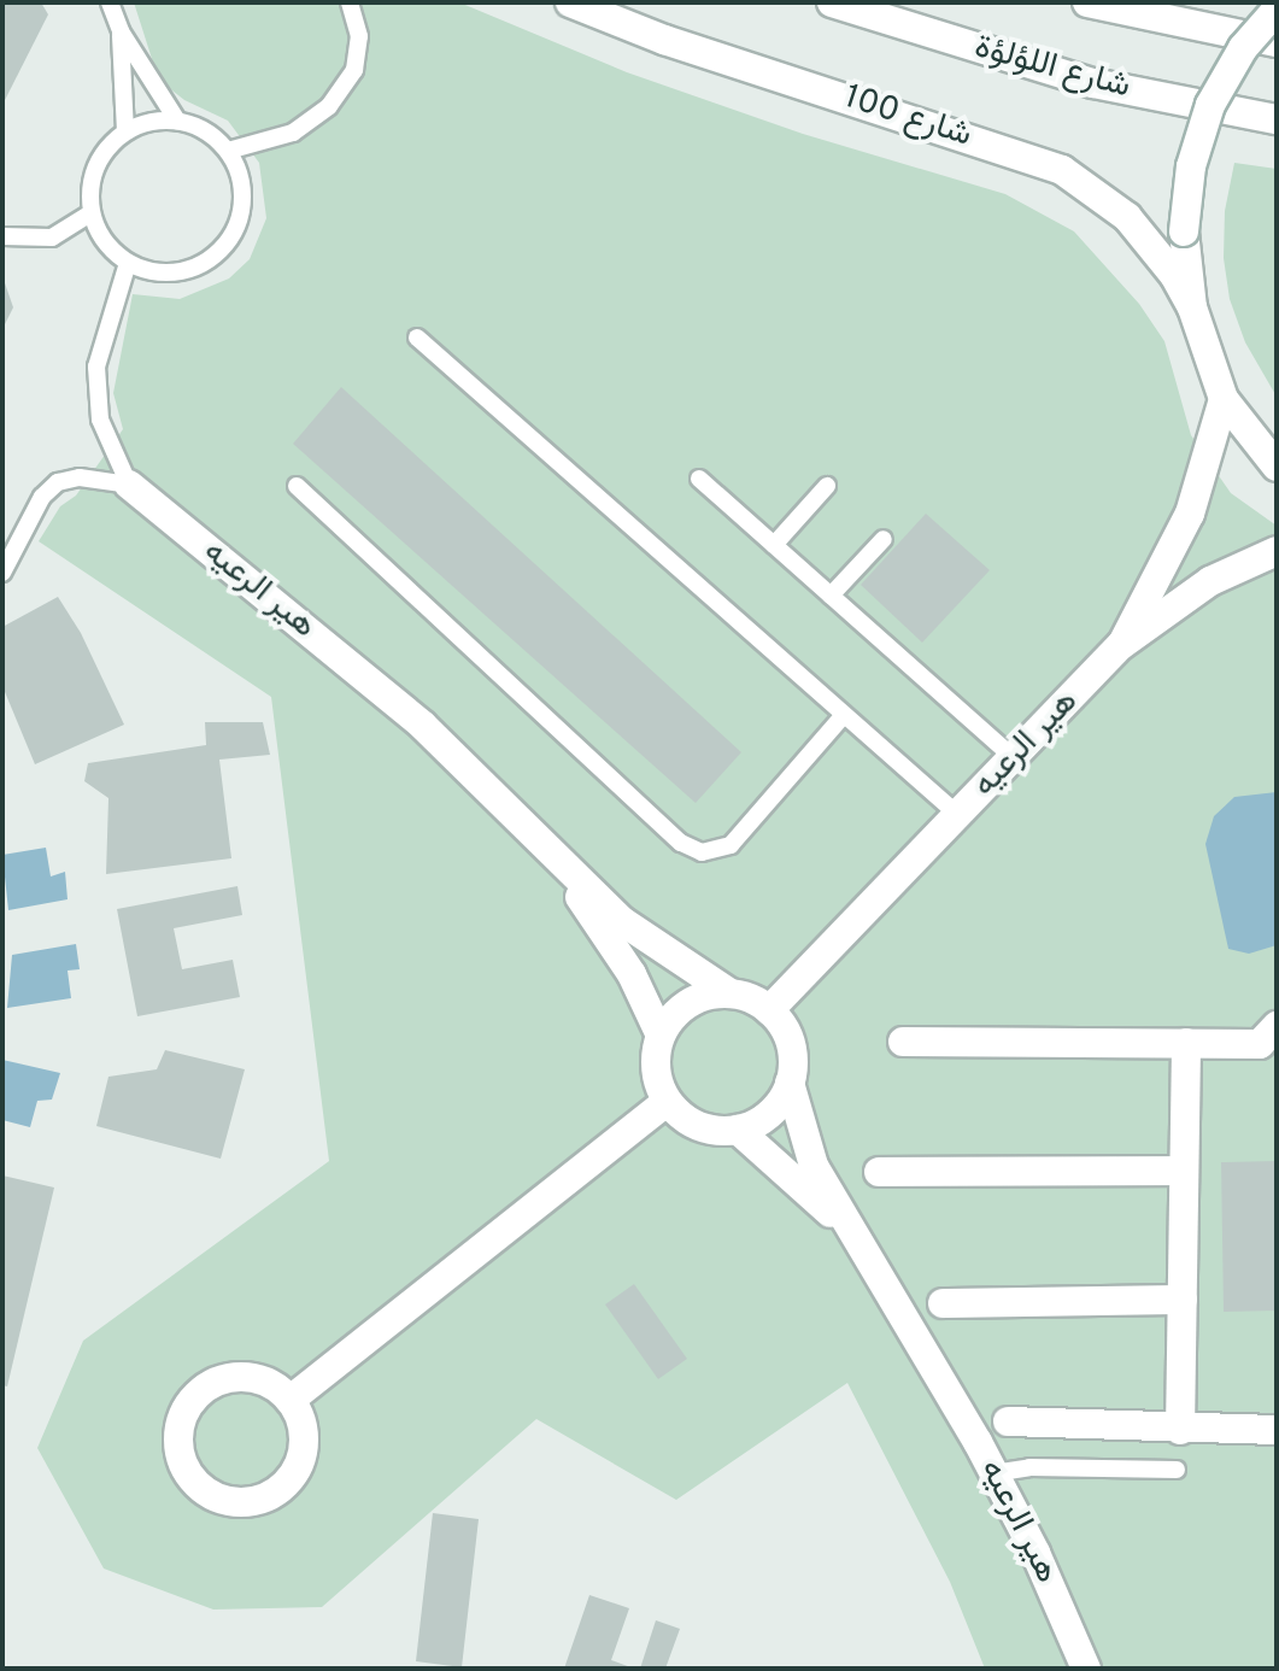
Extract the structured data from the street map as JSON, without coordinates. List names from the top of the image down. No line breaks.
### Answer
{"streets":{"street":["شارع اللؤلؤة","شارع 100","هير الرعيه"]}}
